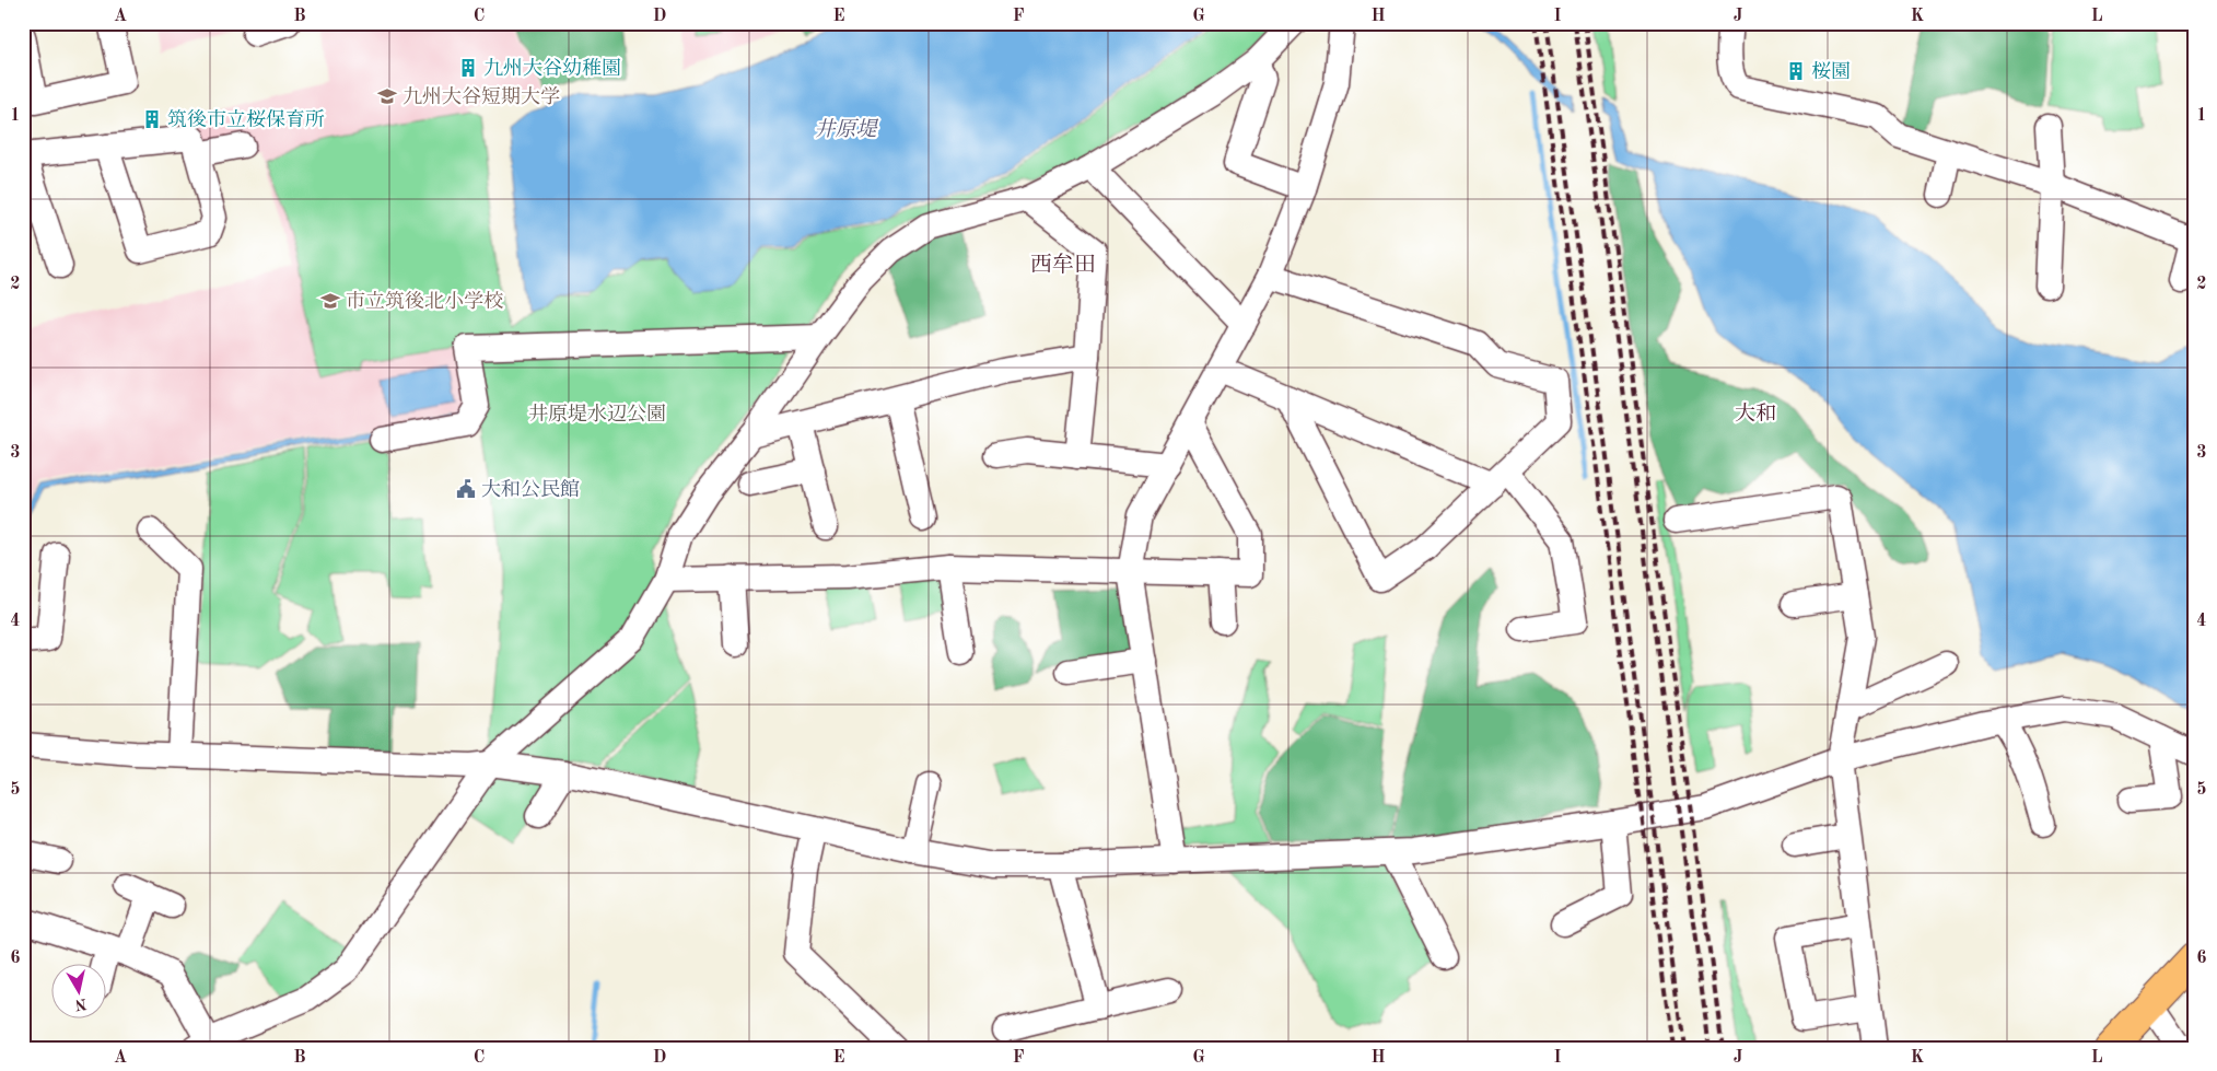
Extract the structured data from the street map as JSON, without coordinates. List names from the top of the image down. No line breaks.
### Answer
{"districts":["西牟田","大和"],"water":["井原堤"],"parks":["井原堤水辺公園"],"places":{"building":["九州大谷幼稚園","桜園","筑後市立桜保育所"],"school or university":["九州大谷短期大学","市立筑後北小学校"],"public building":["大和公民館"]},"north":"bottom","grid":{"columns":["A","B","C","D","E","F","G","H","I","J","K","L"],"rows":["1","2","3","4","5","6"]}}
